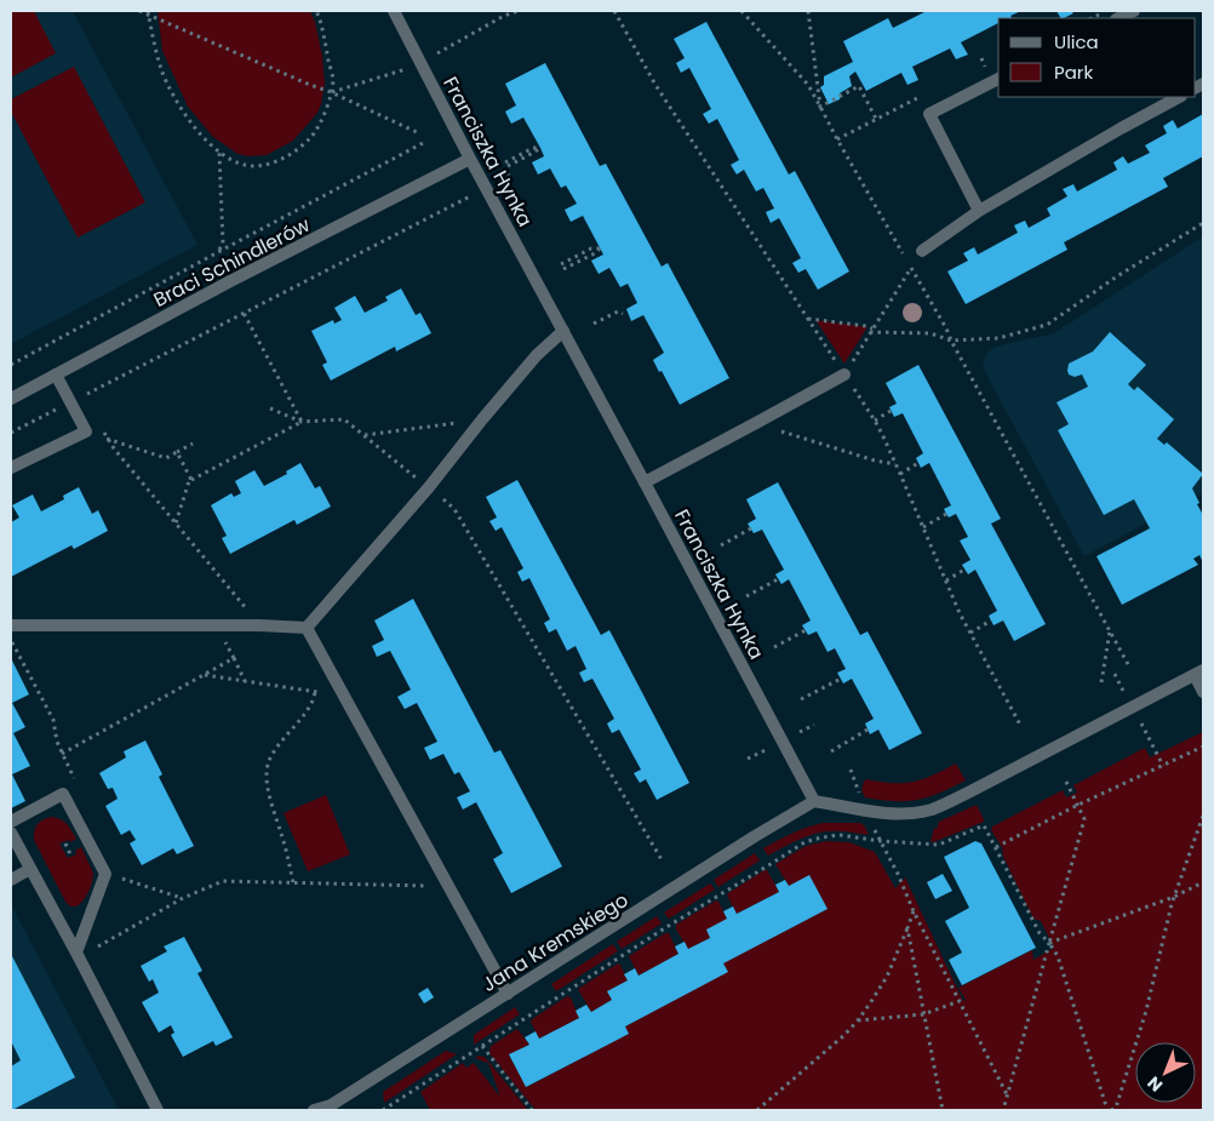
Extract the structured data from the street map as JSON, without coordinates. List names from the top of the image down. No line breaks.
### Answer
{"streets":{"street":["Franciszka Hynka","Braci Schindlerów","Jana Kremskiego"]},"crossings":[["Franciszka Hynka","Braci Schindlerów"],["Franciszka Hynka","Jana Kremskiego"]],"legend":["Ulica","Park"],"north":"bottom left"}
